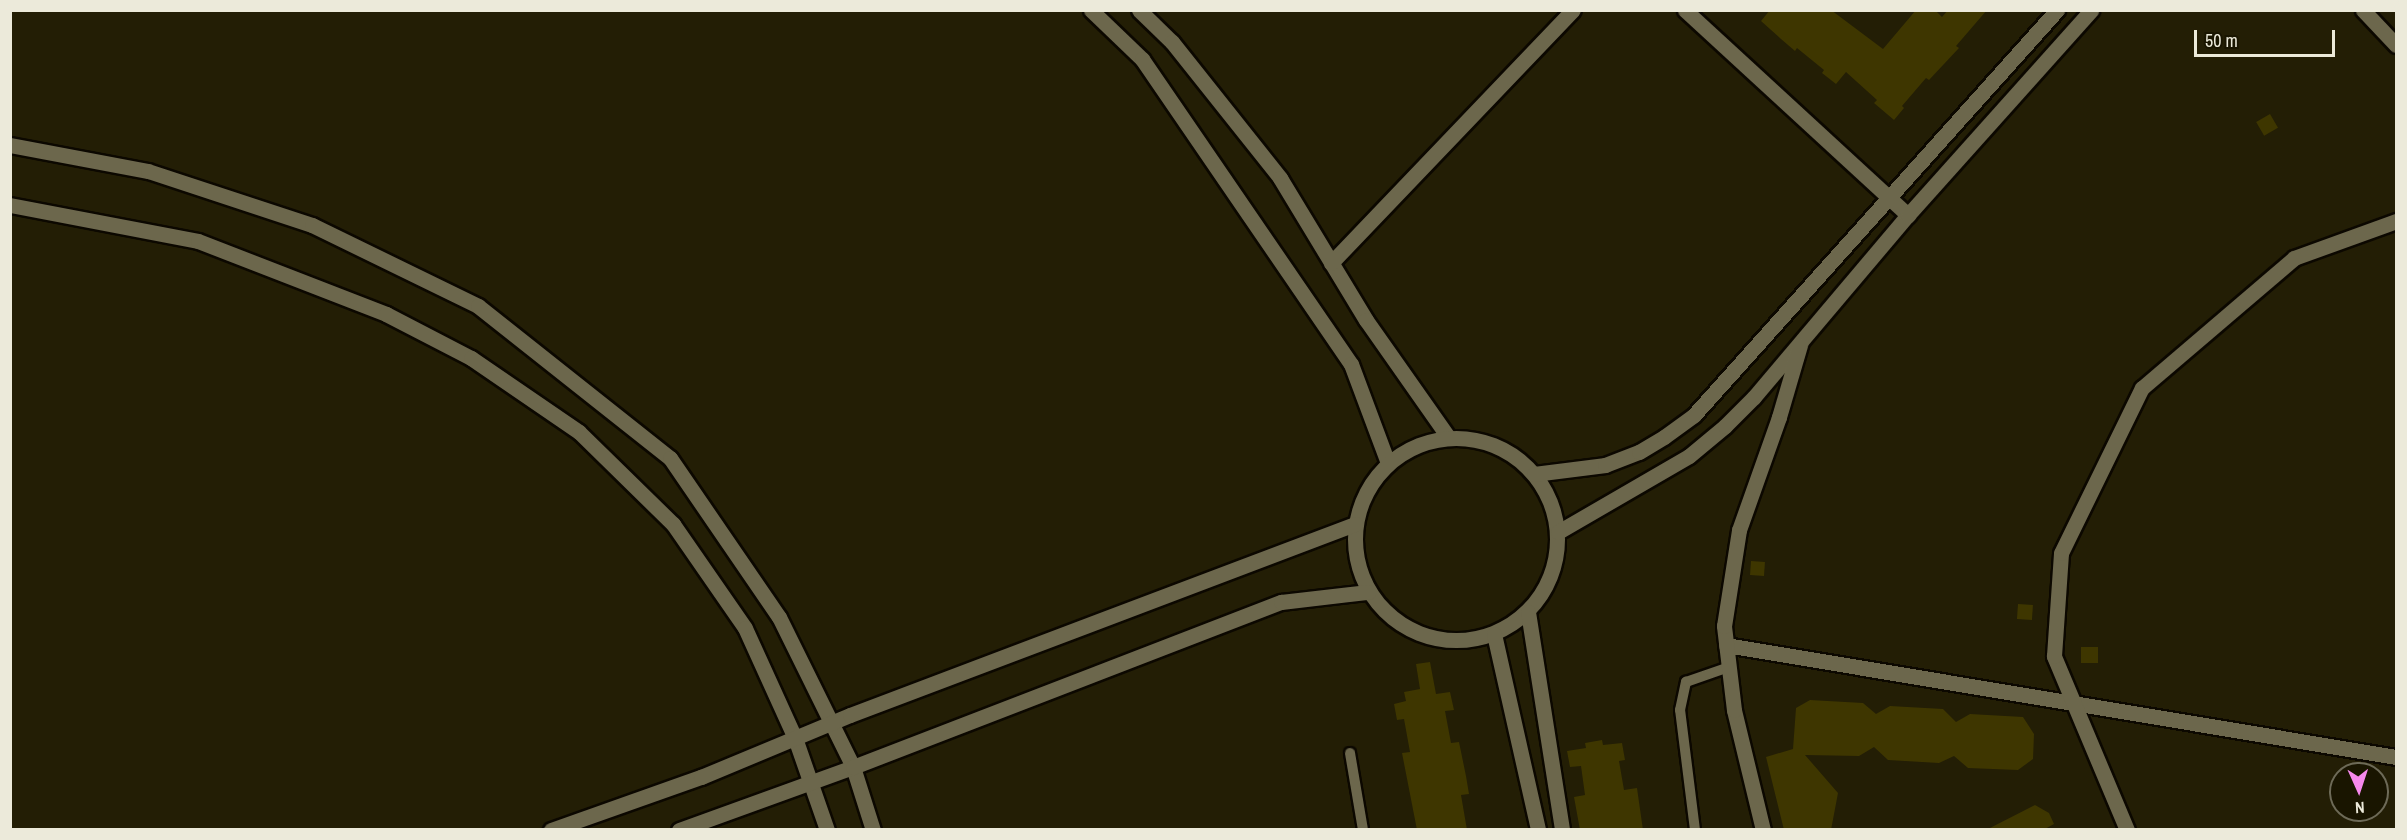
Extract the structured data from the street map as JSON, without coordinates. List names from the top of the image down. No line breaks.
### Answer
{"scale_bar":"50 m","north":"bottom"}
